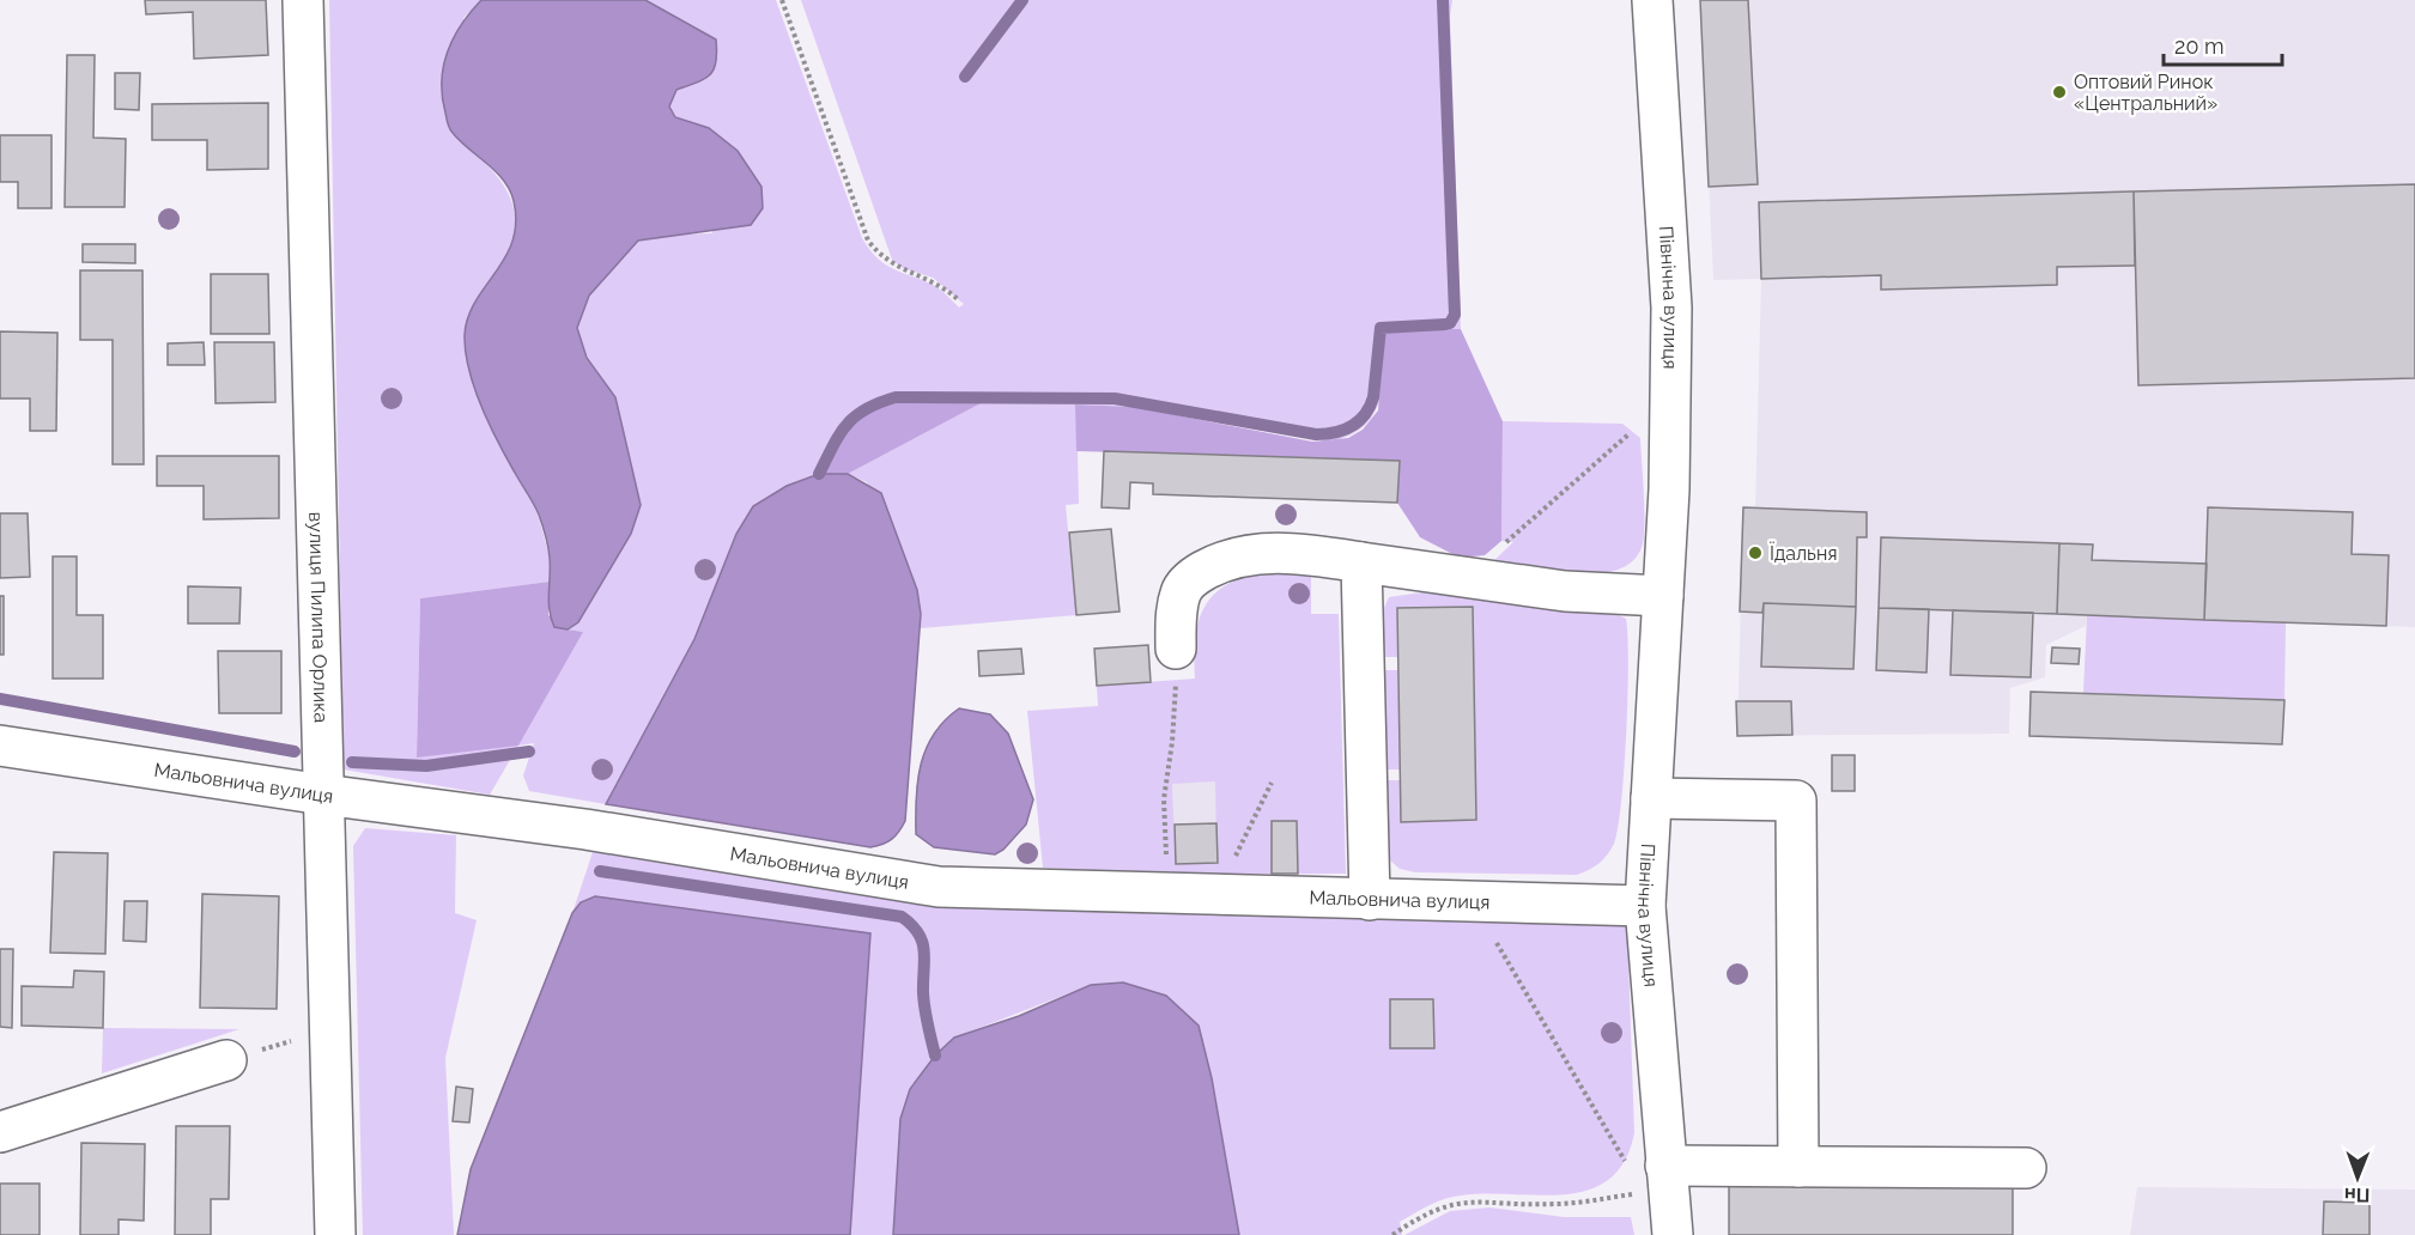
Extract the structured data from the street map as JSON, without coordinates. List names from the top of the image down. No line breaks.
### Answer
{"streets":{"street":["Північна вулиця","вулиця Пилипа Орлика","Мальовнича вулиця"]},"crossings":[["Північна вулиця","Мальовнича вулиця"],["вулиця Пилипа Орлика","Мальовнича вулиця"]],"places":["Оптовий Ринок «Центральний»","Їдальня"],"scale_bar":"20 m","north":"bottom"}
